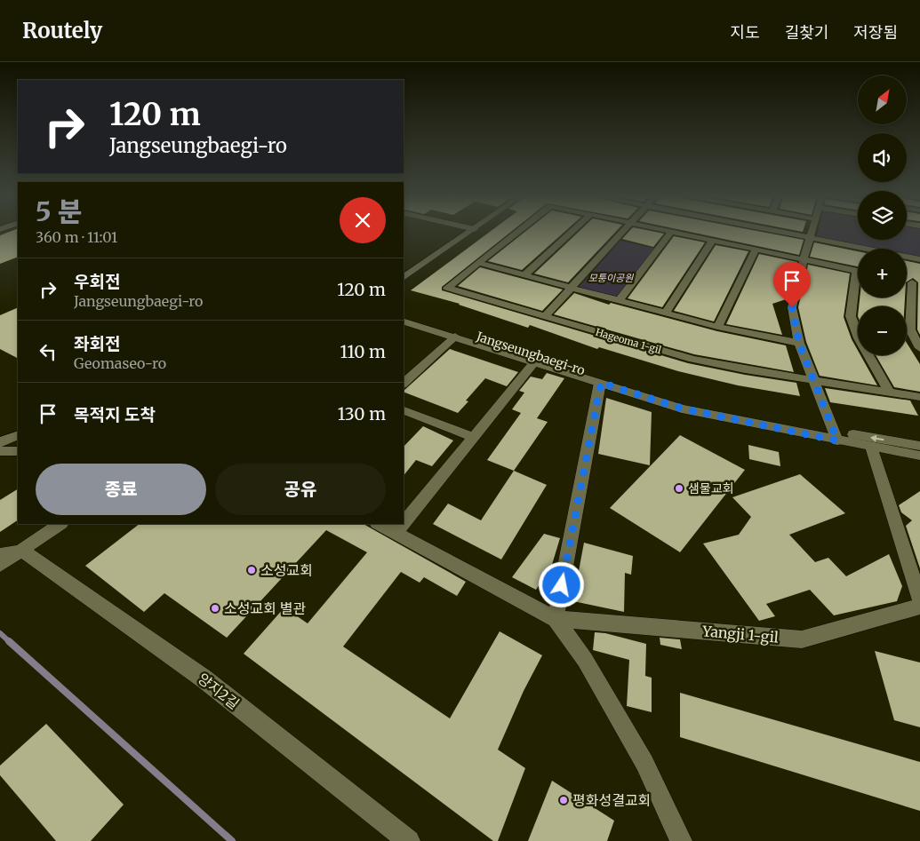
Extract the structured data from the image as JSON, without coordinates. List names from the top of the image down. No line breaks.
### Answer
{"streets":{"street":["Hageoma 1-gil","Jangseungbaegi-ro","Yangji 1-gil","양지2길"]},"crossings":[["Jangseungbaegi-ro","Yangji 1-gil"]],"parks":["모퉁이공원"],"places":["샘물교회","소성교회","소성교회 별관","평화성결교회"],"north":"top right","page":{"header":"Routely","nav":["지도","길찾기","저장됨"],"map_buttons":["+","−"],"turn":["120 m","Jangseungbaegi-ro"],"heading":["5 분","360 m · 11:01"],"list":[{"name":"우회전","note":"Jangseungbaegi-ro","value":"120 m"},{"name":"좌회전","note":"Geomaseo-ro","value":"110 m"},{"name":"목적지 도착","value":"130 m"}],"buttons":["종료","공유"]}}
